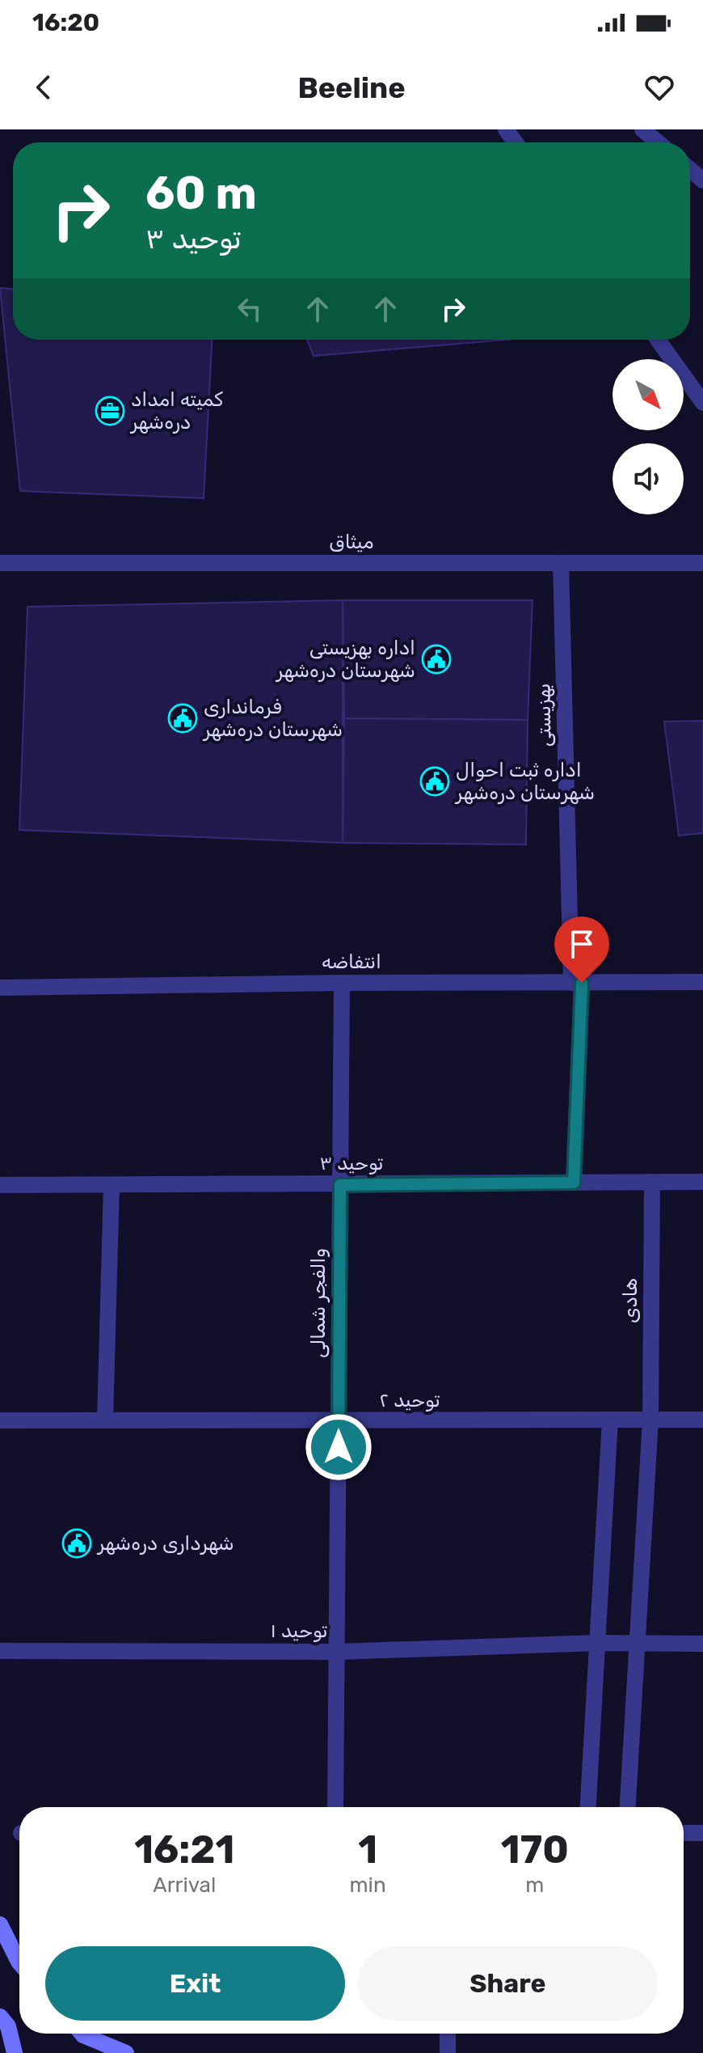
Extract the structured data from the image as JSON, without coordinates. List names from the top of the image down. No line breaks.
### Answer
{"streets":{"street":["میثاق","بهزیستی","انتفاضه","توحید ۳","هادی","والفجر شمالی","توحید ۲","توحید ۱"]},"crossings":[["میثاق","بهزیستی"],["بهزیستی","انتفاضه"],["بهزیستی","توحید ۳"],["انتفاضه","والفجر شمالی"],["توحید ۳","هادی"],["توحید ۳","والفجر شمالی"],["هادی","توحید ۲"],["والفجر شمالی","توحید ۲"],["والفجر شمالی","توحید ۱"]],"places":{"office":["کمیته امداد دره‌شهر"],"public building":["اداره بهزیستی شهرستان دره‌شهر","فرمانداری شهرستان دره‌شهر","اداره ثبت احوال شهرستان دره‌شهر","شهرداری دره‌شهر"]},"north":"bottom right","page":{"status":"16:20","header":"Beeline","turn":["60 m","توحید ۳"],"eta":["16:21","Arrival","1","min","170","m"],"buttons":["Exit","Share"]}}
